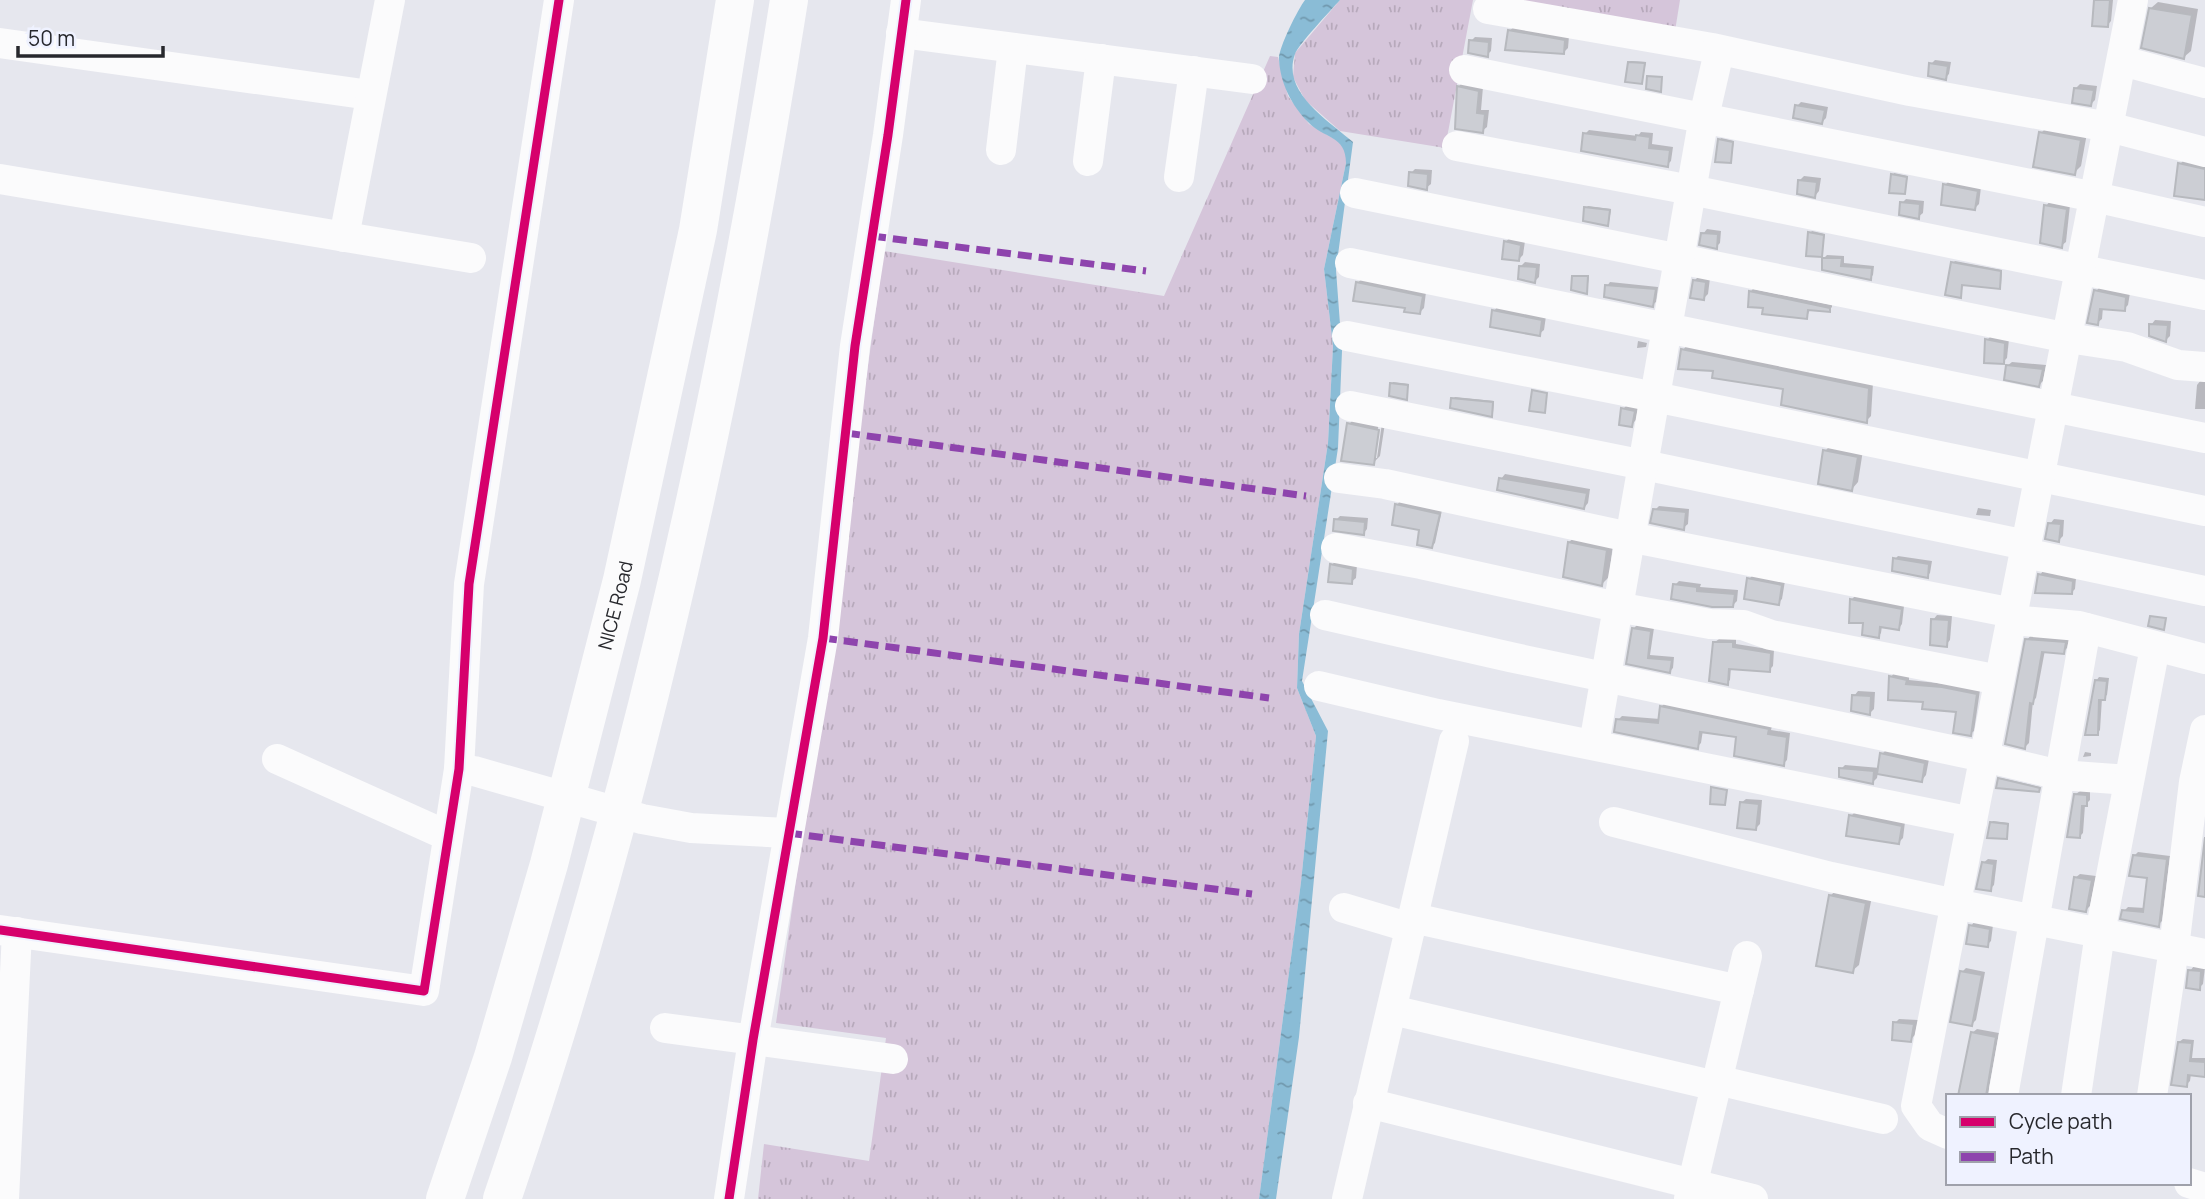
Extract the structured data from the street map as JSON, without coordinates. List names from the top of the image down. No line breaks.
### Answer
{"streets":{"highway":["NICE Road"]},"legend":["Cycle path","Path"],"scale_bar":"50 m"}
